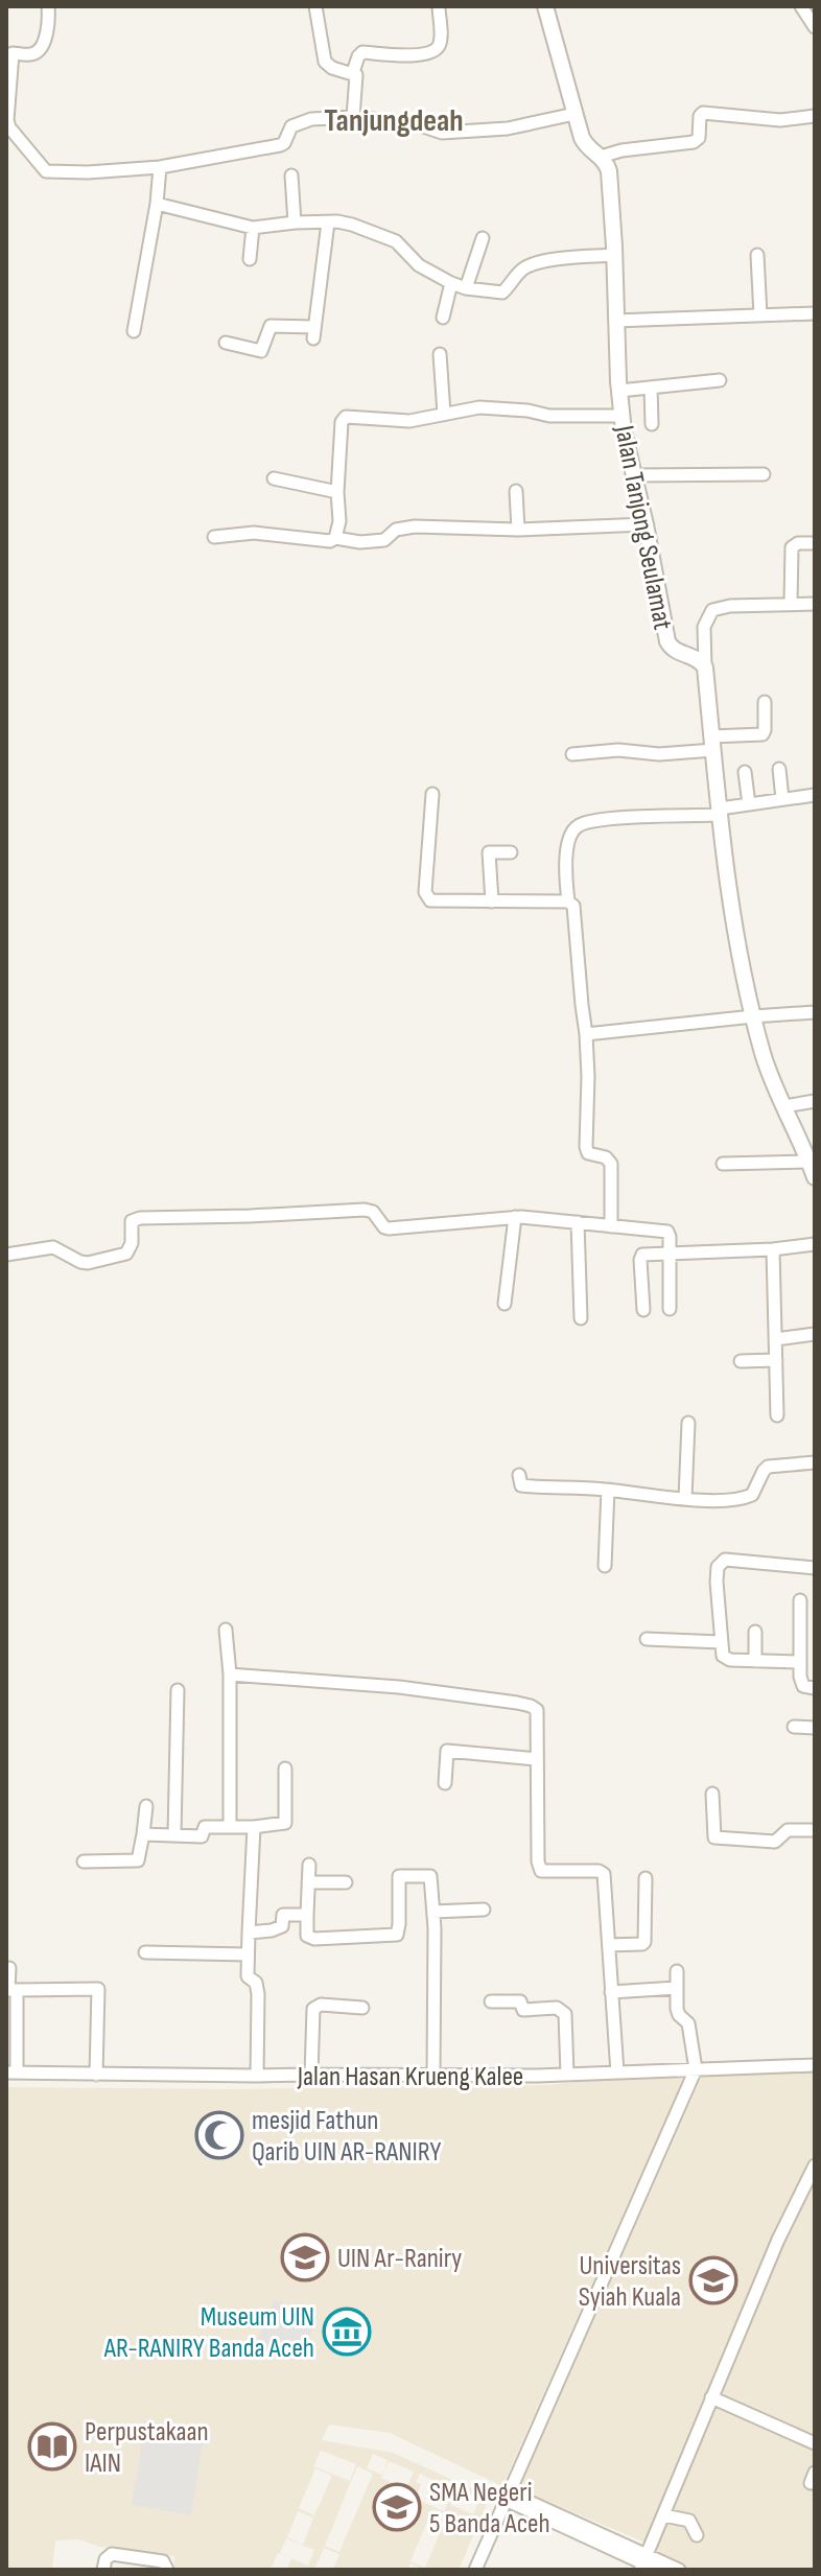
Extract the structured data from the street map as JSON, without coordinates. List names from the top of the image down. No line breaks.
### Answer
{"streets":{"street":["Jalan Tanjong Seulamat","Jalan Hasan Krueng Kalee"]},"districts":["Tanjungdeah"],"places":{"mosque":["mesjid Fathun Qarib UIN AR-RANIRY"],"school or university":["UIN Ar-Raniry","Universitas Syiah Kuala","SMA Negeri 5 Banda Aceh"],"museum":["Museum UIN AR-RANIRY Banda Aceh"],"library":["Perpustakaan IAIN"]}}
